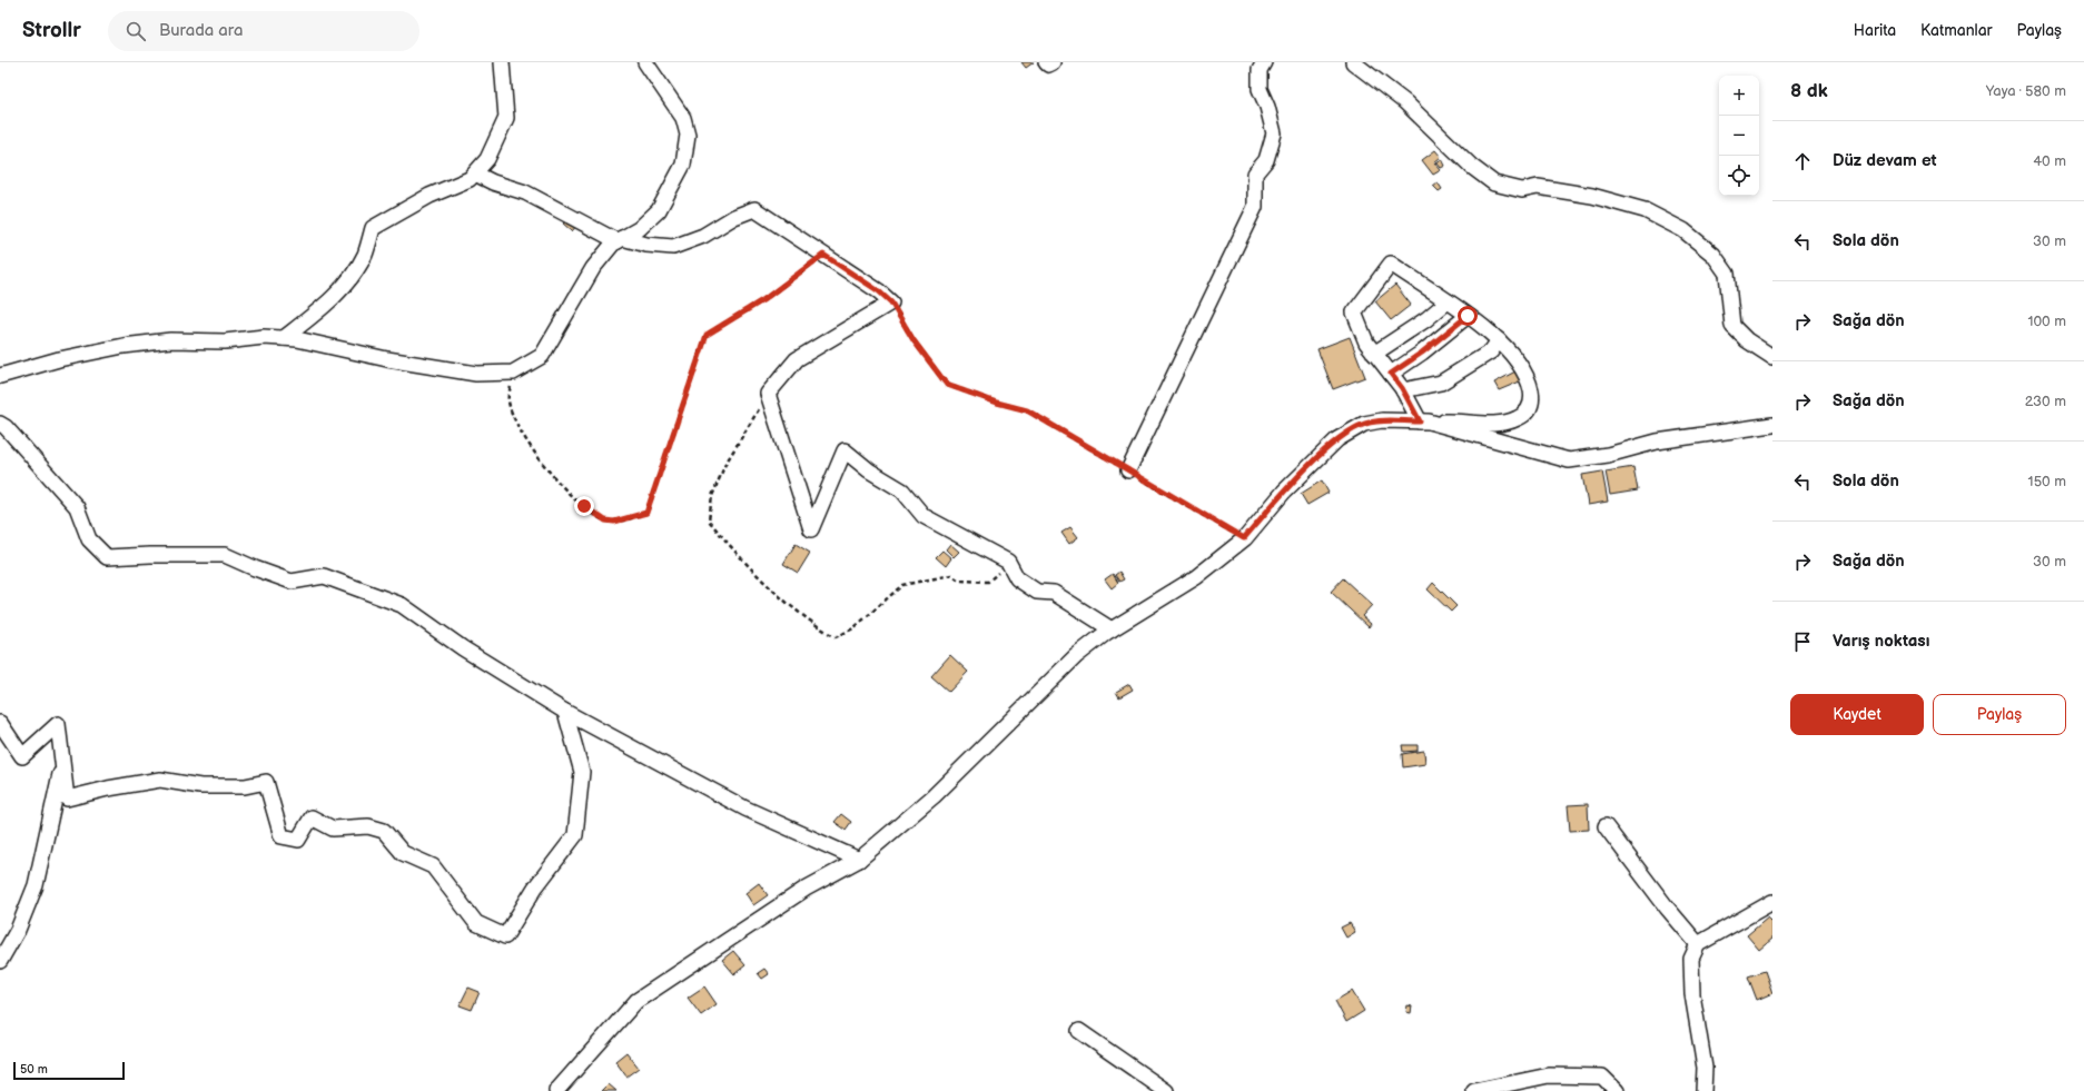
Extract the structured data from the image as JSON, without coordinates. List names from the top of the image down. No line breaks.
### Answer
{"scale_bar":"50 m","page":{"header":"Strollr","search":"Burada ara","nav":["Harita","Katmanlar","Paylaş"],"heading":["8 dk","Yaya · 580 m"],"map_buttons":["+","−"],"list":[["Düz devam et","40 m"],["Sola dön","30 m"],["Sağa dön","100 m"],["Sağa dön","230 m"],["Sola dön","150 m"],["Sağa dön","30 m"],"Varış noktası"],"buttons":["Kaydet","Paylaş"],"scale":"50 m"}}
